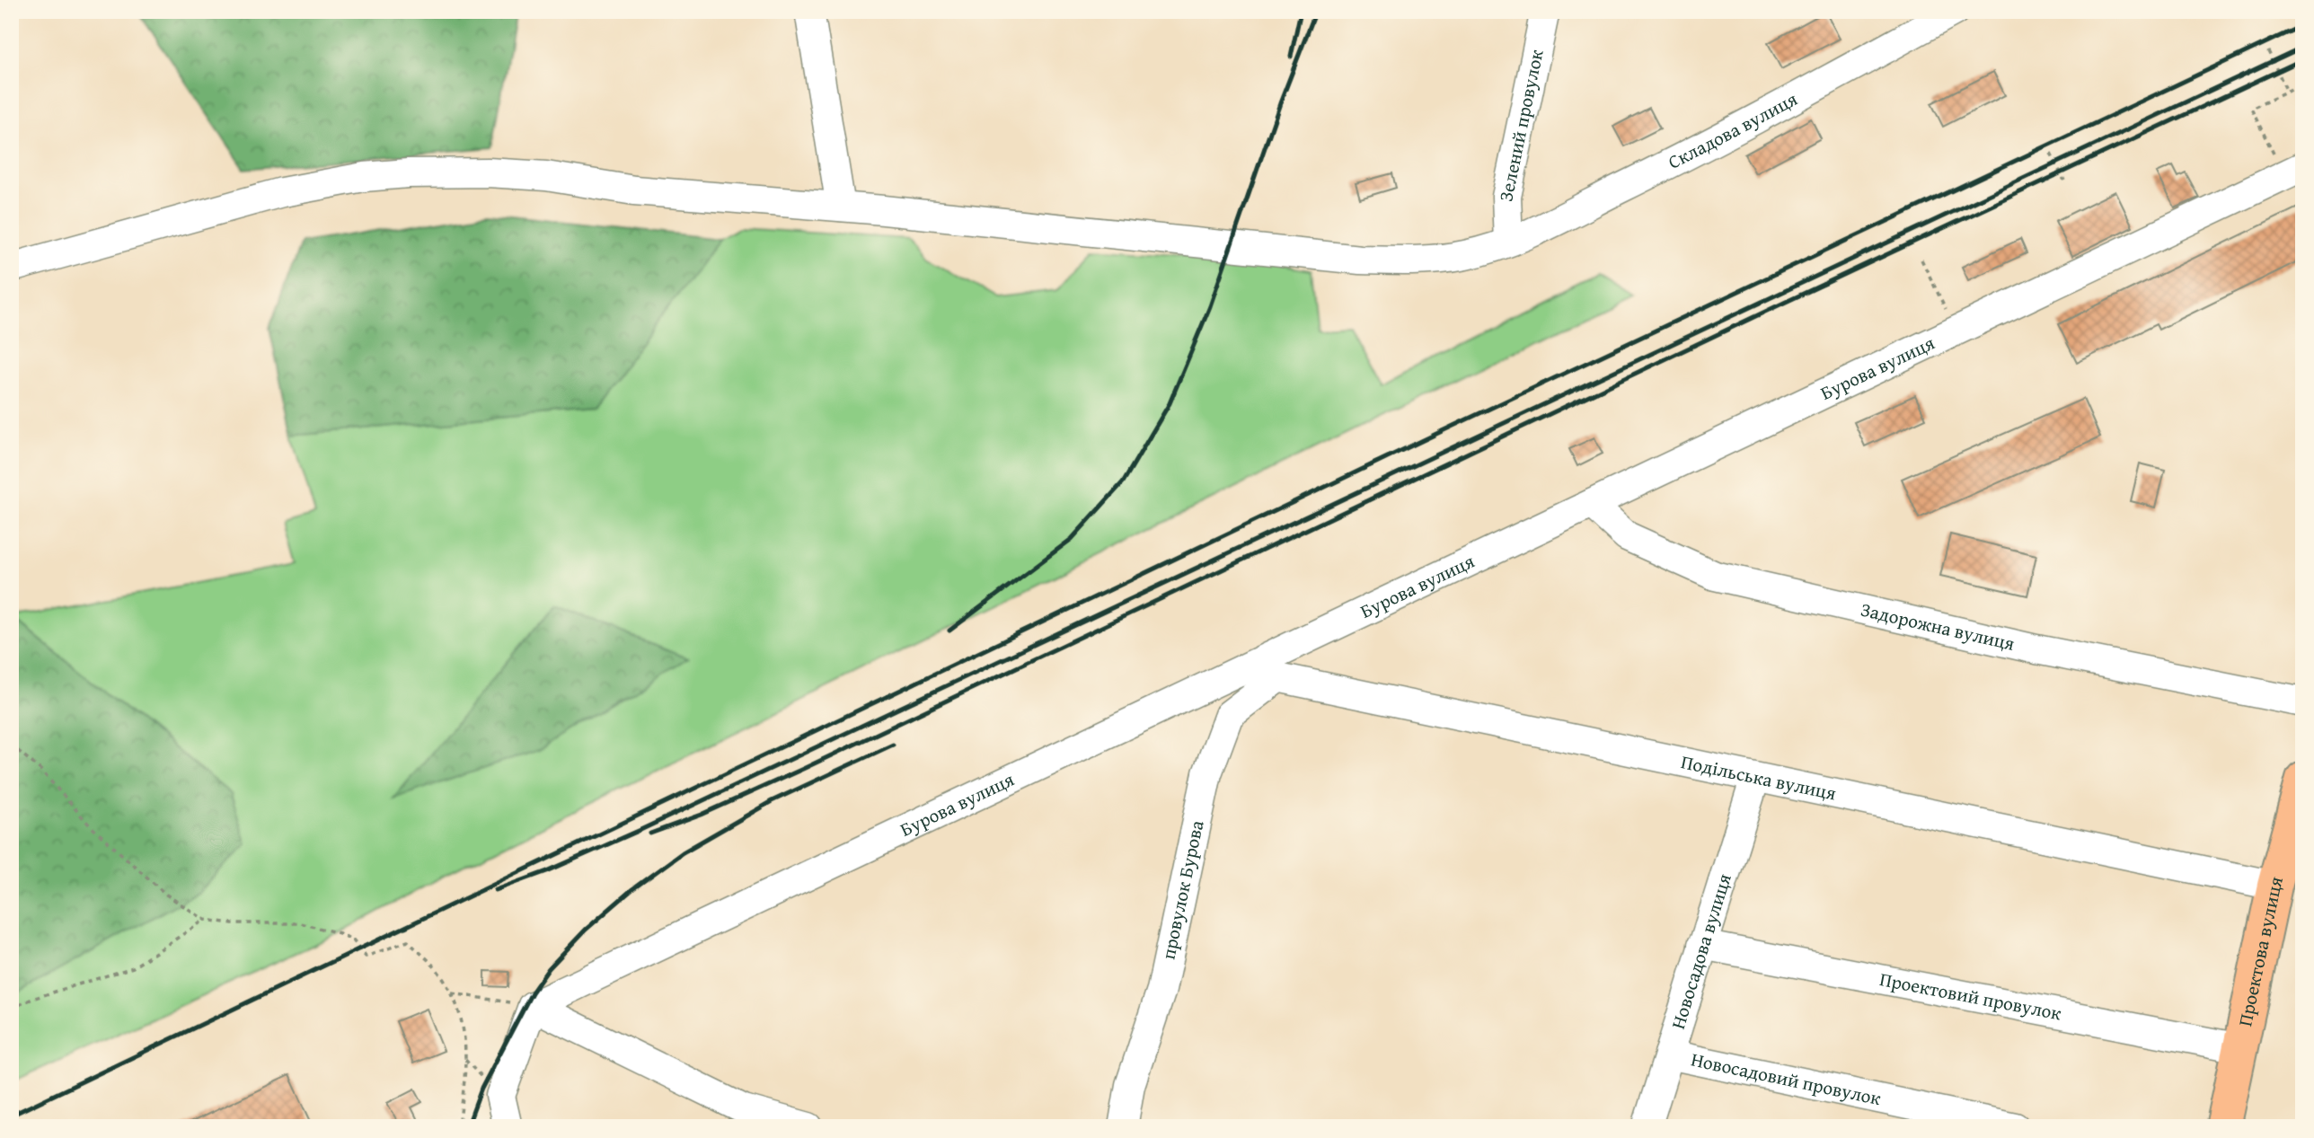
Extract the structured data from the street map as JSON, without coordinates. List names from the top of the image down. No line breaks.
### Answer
{"streets":{"main road":["Проектова вулиця"],"street":["Зелений провулок","Складова вулиця","Бурова вулиця","Задорожна вулиця","Подільська вулиця","провулок Бурова","Новосадова вулиця","Проектовий провулок","Новосадовий провулок"]},"crossings":[["Зелений провулок","Складова вулиця"],["Бурова вулиця","Задорожна вулиця"],["Бурова вулиця","Подільська вулиця"],["Подільська вулиця","провулок Бурова"],["Подільська вулиця","Новосадова вулиця"],["Подільська вулиця","Проектова вулиця"],["Новосадова вулиця","Проектовий провулок"],["Новосадова вулиця","Новосадовий провулок"],["Проектова вулиця","Проектовий провулок"]]}
